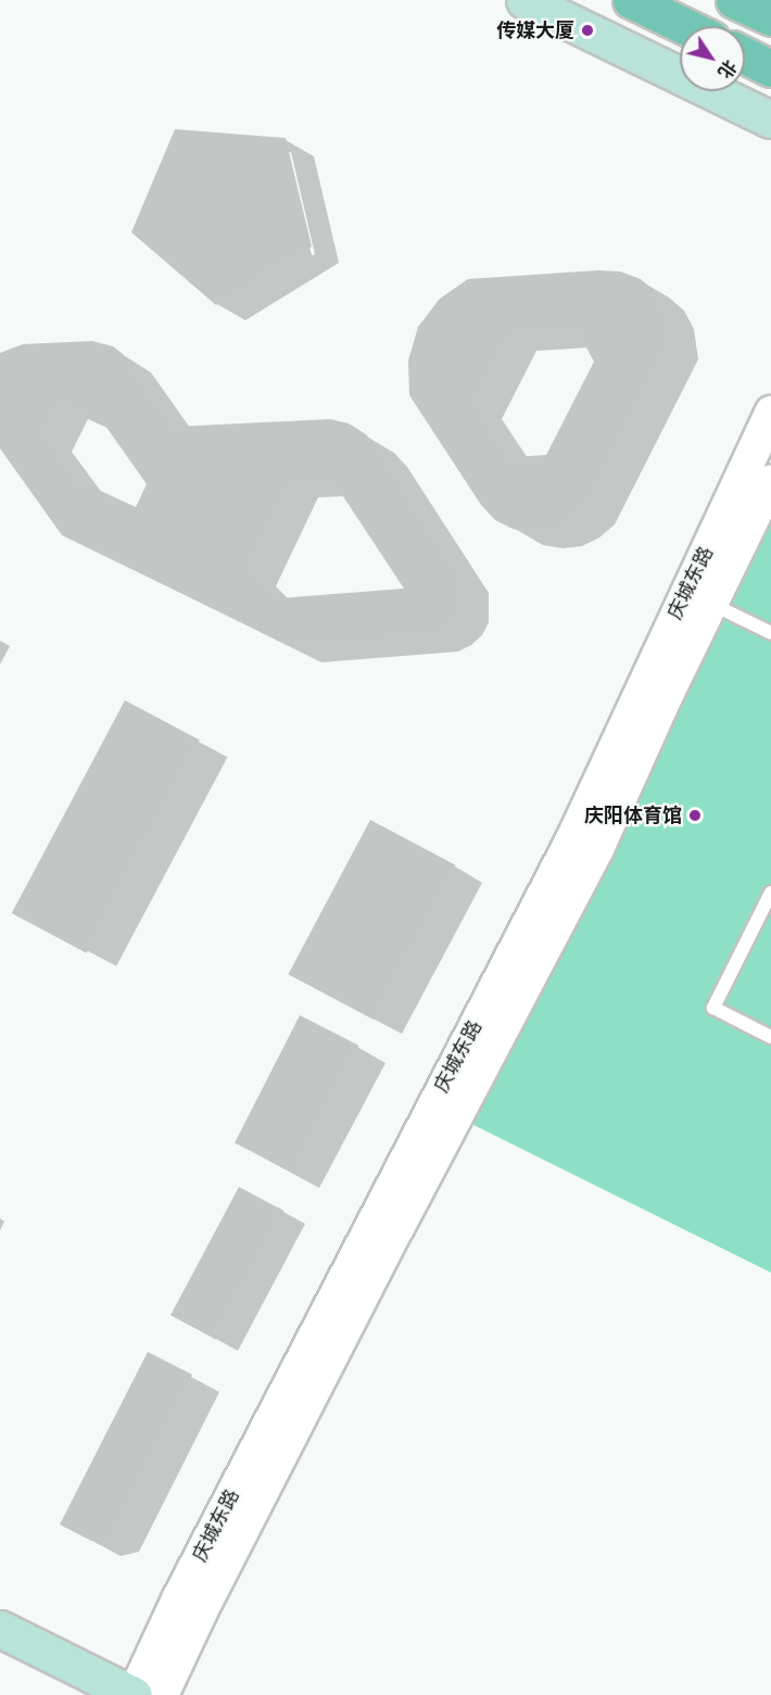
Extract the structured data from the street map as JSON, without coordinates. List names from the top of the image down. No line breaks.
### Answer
{"streets":{"street":["庆城东路"]},"places":["传媒大厦","庆阳体育馆"],"north":"bottom right"}
